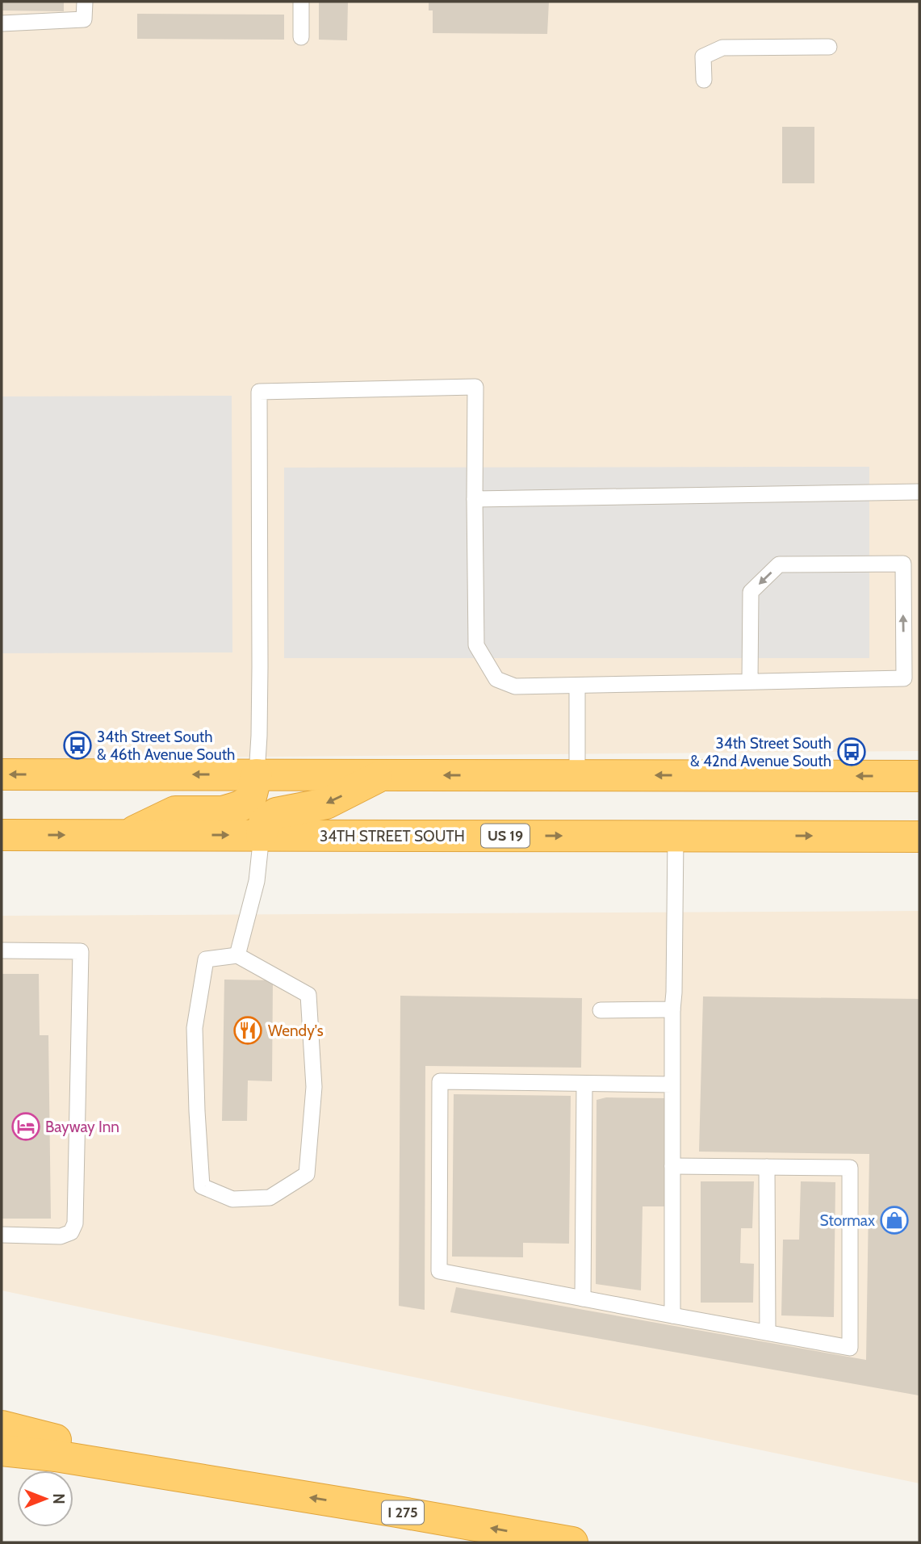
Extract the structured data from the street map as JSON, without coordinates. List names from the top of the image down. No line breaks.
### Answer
{"streets":{"highway":["34TH STREET SOUTH","US 19","I 275"]},"places":{"bus stop":["34th Street South & 46th Avenue South","34th Street South & 42nd Avenue South"],"restaurant":["Wendy's"],"hotel":["Bayway Inn"],"shop":["Stormax"]},"north":"right"}
